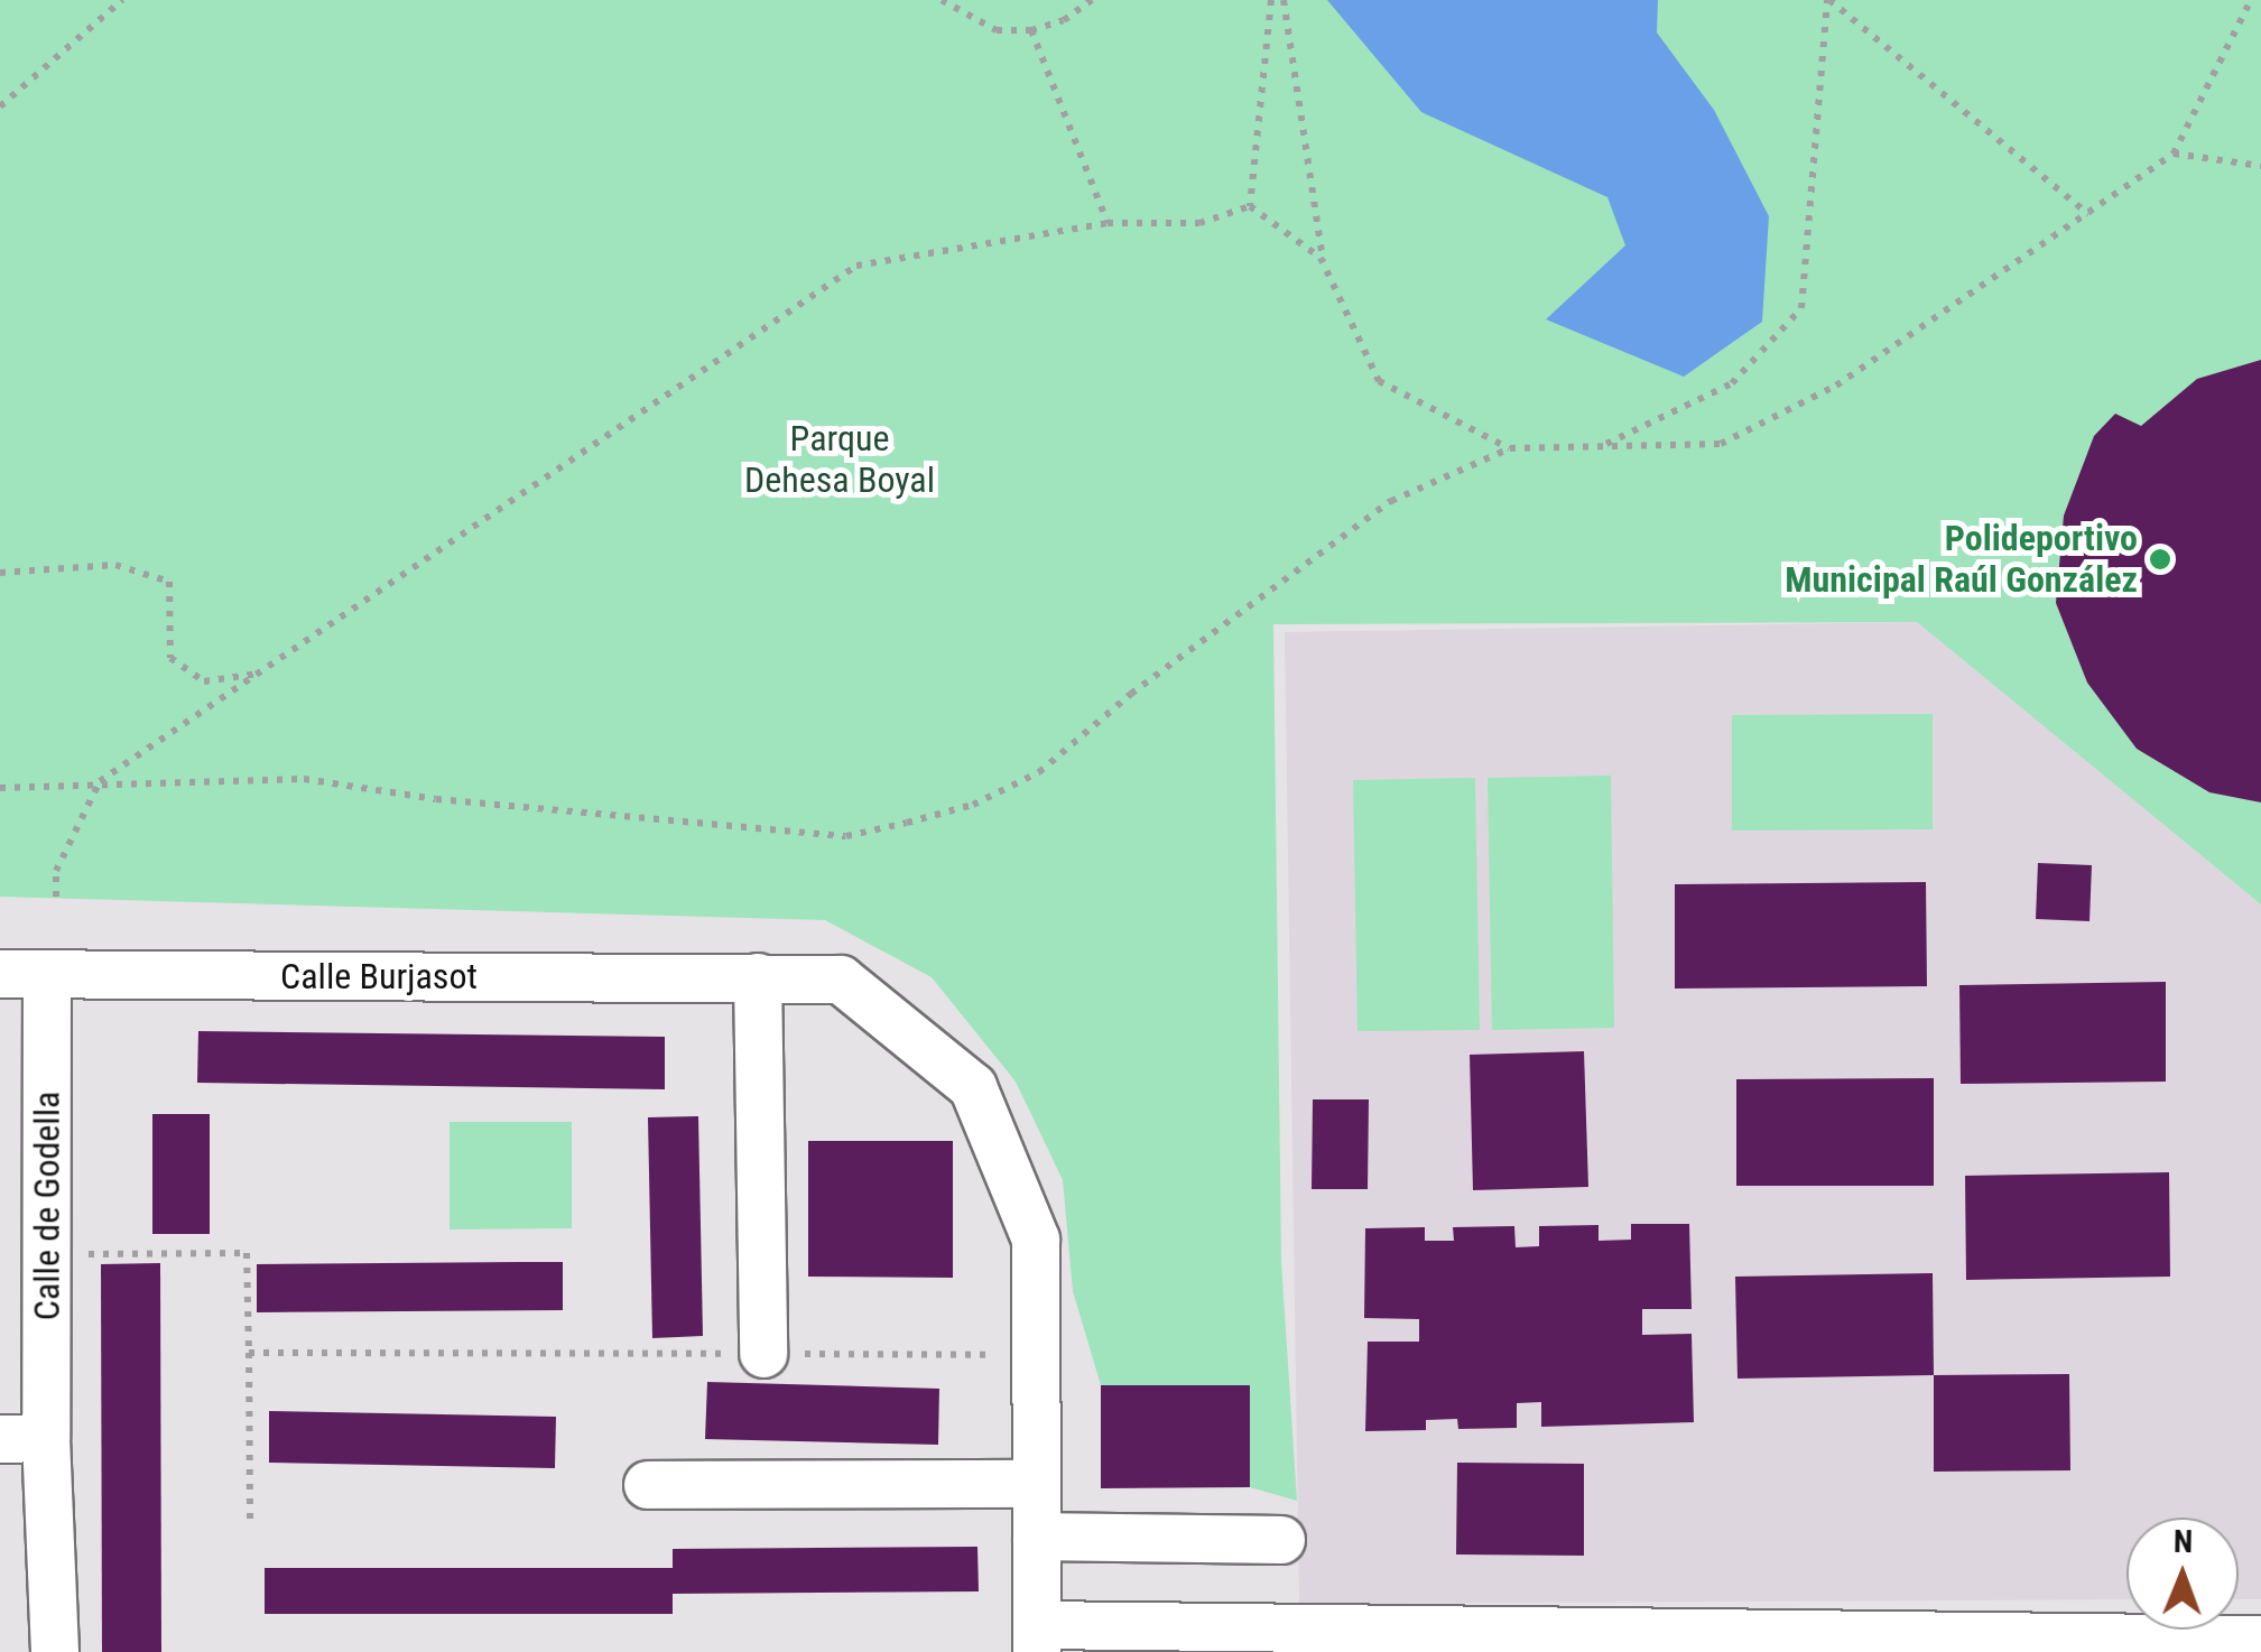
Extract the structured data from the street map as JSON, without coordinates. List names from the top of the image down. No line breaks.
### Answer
{"streets":{"street":["Calle Burjasot","Calle de Godella"]},"crossings":[["Calle Burjasot","Calle de Godella"]],"parks":["Parque Dehesa Boyal"],"places":["Polideportivo Municipal Raúl González"],"north":"top"}
